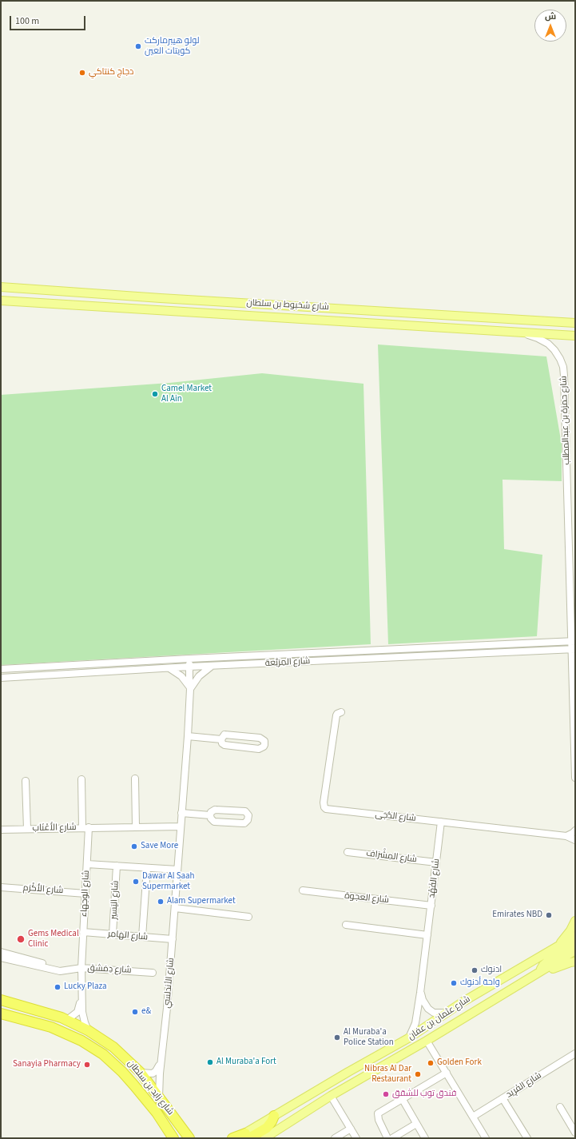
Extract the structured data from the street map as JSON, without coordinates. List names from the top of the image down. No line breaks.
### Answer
{"streets":{"highway":["شارع زايد بن سلطان"],"main road":["شارع شخبوط بن سلطان","شارع عثمان بن عفان"],"street":["شارع حمزة بن عبدالمطلب","شارع المِرَبَّعة","شارع الدُّجَى","شارع الأَعْنَاب","شارع المِشْرَاف","شارع الفَهْد","شارع الأَكْرَم","شارع الوجهاء","شارع العجوة","شارع اليَسير","شارع الهَامِر","شارع دِمَشق","شارع الأندلسي","شارع الفَرِيد"]},"crossings":[["شارع شخبوط بن سلطان","شارع حمزة بن عبدالمطلب"],["شارع حمزة بن عبدالمطلب","شارع المِرَبَّعة"],["شارع المِرَبَّعة","شارع الأندلسي"],["شارع الدُّجَى","شارع الفَهْد"],["شارع الأَعْنَاب","شارع الوجهاء"],["شارع الأَعْنَاب","شارع الأندلسي"],["شارع المِشْرَاف","شارع الفَهْد"],["شارع الفَهْد","شارع العجوة"],["شارع الفَهْد","شارع عثمان بن عفان"],["شارع الأَكْرَم","شارع الوجهاء"],["شارع الوجهاء","شارع الهَامِر"],["شارع الوجهاء","شارع دِمَشق"],["شارع الوجهاء","شارع زايد بن سلطان"],["شارع اليَسير","شارع الهَامِر"],["شارع الهَامِر","شارع الأندلسي"],["شارع الأندلسي","شارع زايد بن سلطان"]],"places":["لولو هيبرماركت كويتات العين","دجاج كنتاكي","Camel Market Al Ain","Save More","Dawar Al Saah Supermarket","Alam Supermarket","Emirates NBD","Gems Medical Clinic","ادنوك","واحة أدنوك","Lucky Plaza","e&","Al Muraba'a Police Station","Al Muraba'a Fort","Golden Fork","Sanayia Pharmacy","Nibras Al Dar Restaurant","فندق توب للشقق"],"scale_bar":"100 m","north":"top"}
